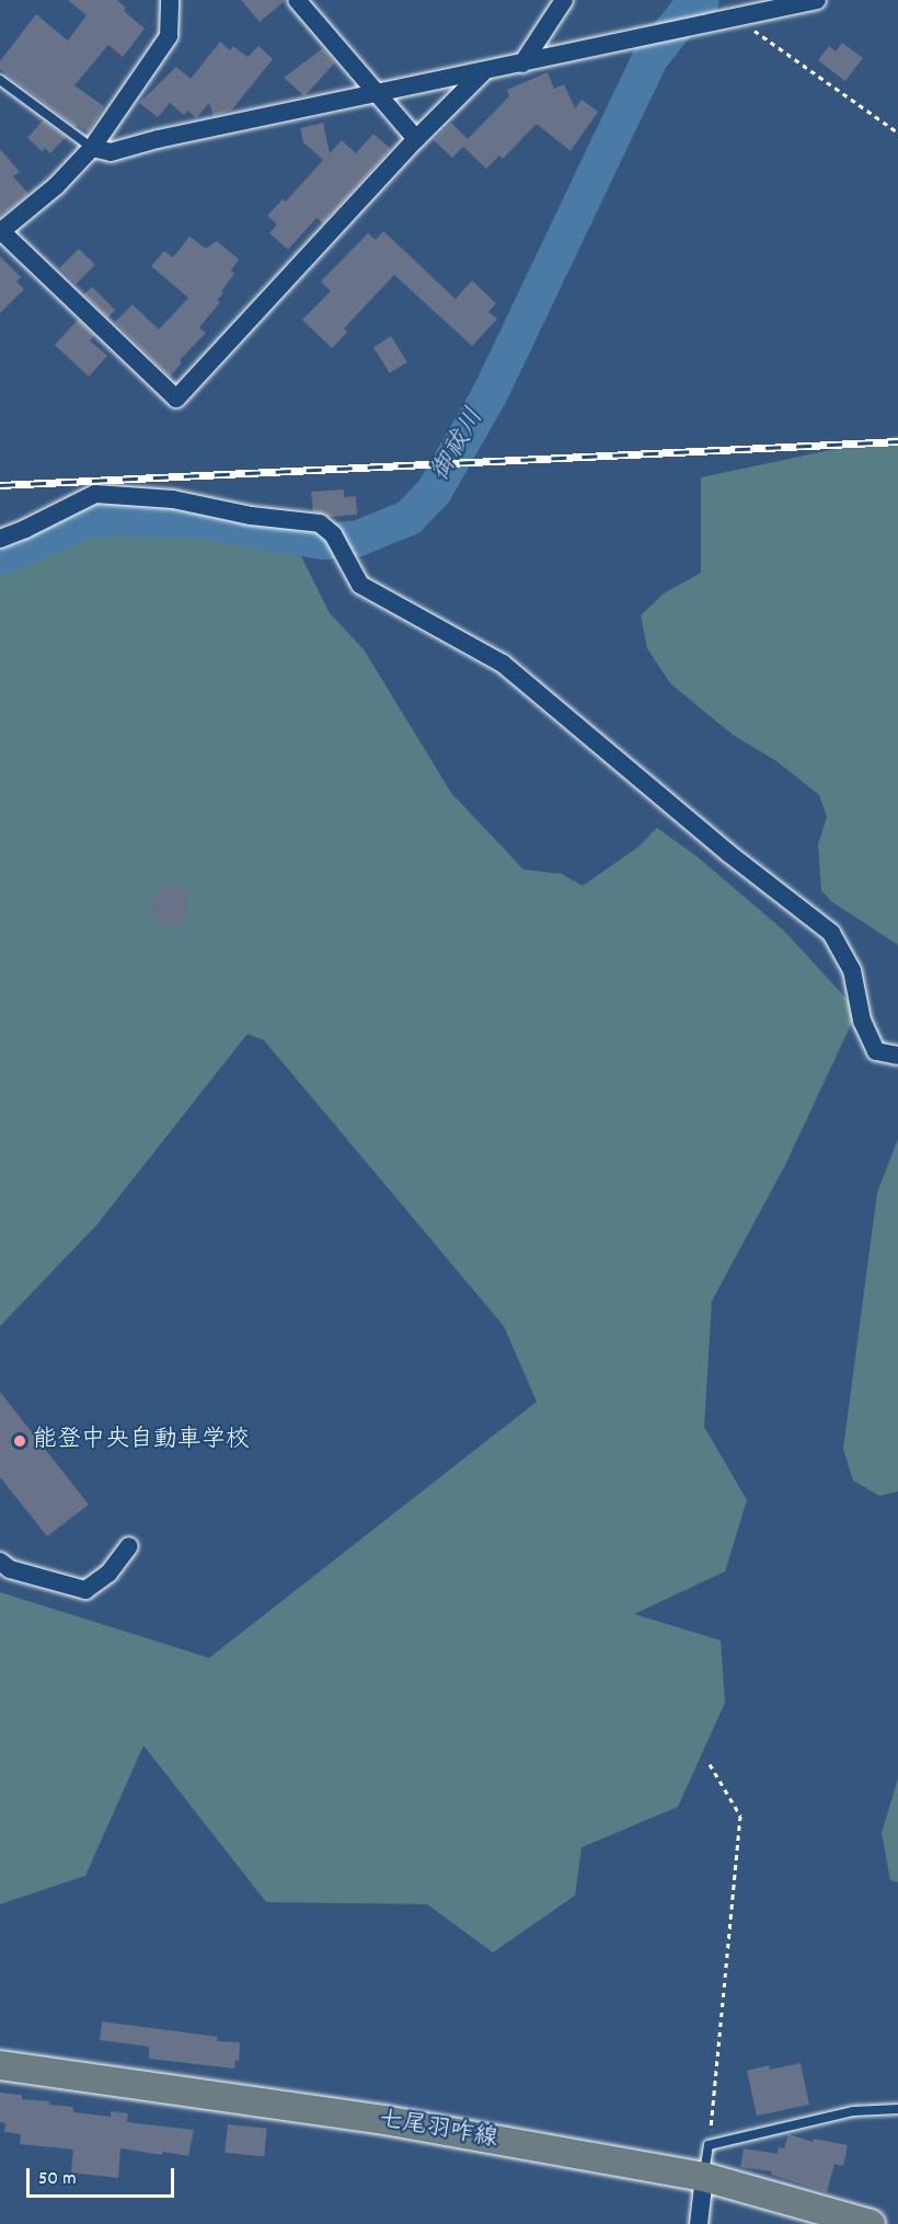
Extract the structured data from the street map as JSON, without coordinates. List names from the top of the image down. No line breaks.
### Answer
{"streets":{"main road":["七尾羽咋線"]},"water":["御祓川"],"places":["能登中央自動車学校"],"scale_bar":"50 m"}
